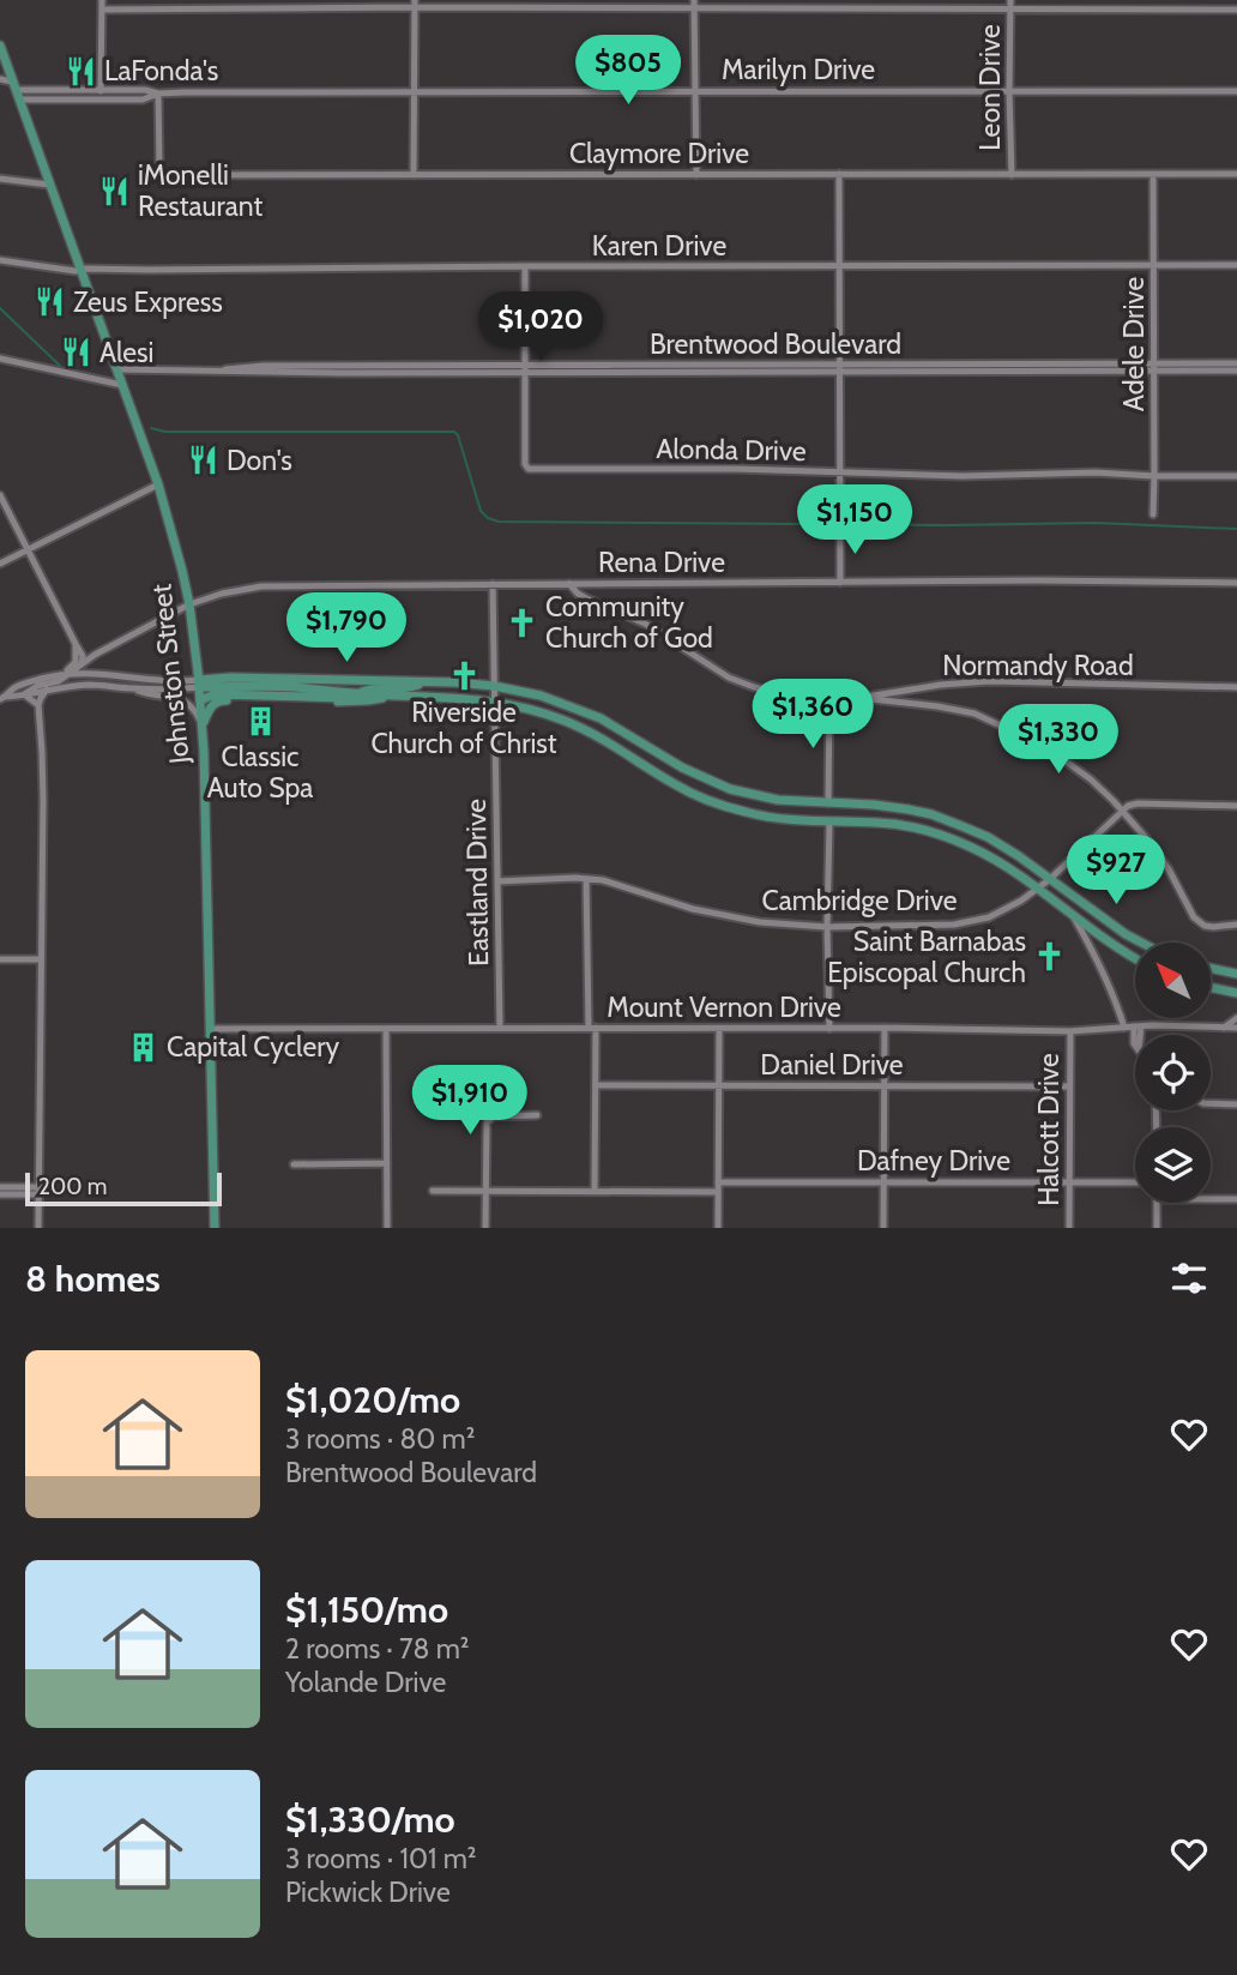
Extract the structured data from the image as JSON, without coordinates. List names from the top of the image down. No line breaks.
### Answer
{"streets":{"main road":["Johnston Street"],"street":["Marilyn Drive","Leon Drive","Claymore Drive","Karen Drive","Brentwood Boulevard","Adele Drive","Alonda Drive","Rena Drive","Normandy Road","Eastland Drive","Cambridge Drive","Mount Vernon Drive","Daniel Drive","Halcott Drive","Dafney Drive"]},"crossings":[["Marilyn Drive","Leon Drive"],["Marilyn Drive","Claymore Drive"],["Marilyn Drive","Johnston Street"],["Leon Drive","Claymore Drive"],["Claymore Drive","Adele Drive"],["Karen Drive","Adele Drive"],["Karen Drive","Johnston Street"],["Brentwood Boulevard","Adele Drive"],["Brentwood Boulevard","Alonda Drive"],["Brentwood Boulevard","Johnston Street"],["Adele Drive","Alonda Drive"],["Rena Drive","Normandy Road"],["Rena Drive","Johnston Street"],["Rena Drive","Eastland Drive"],["Johnston Street","Mount Vernon Drive"],["Eastland Drive","Cambridge Drive"],["Eastland Drive","Mount Vernon Drive"],["Mount Vernon Drive","Halcott Drive"],["Daniel Drive","Halcott Drive"],["Halcott Drive","Dafney Drive"]],"places":{"restaurant":["LaFonda's","iMonelli Restaurant","Zeus Express","Alesi","Don's"],"church":["Community Church of God","Riverside Church of Christ","Saint Barnabas Episcopal Church"],"building":["Classic Auto Spa","Capital Cyclery"]},"scale_bar":"200 m","north":"top left","page":{"price":["$805","$1,020","$1,150","$1,790","$1,360","$1,330","$927","$1,910"],"scale":"200 m","heading":"8 homes","list":[{"name":"$1,020/mo","note":"3 rooms · 80 m² · Brentwood Boulevard"},{"name":"$1,150/mo","note":"2 rooms · 78 m² · Yolande Drive"},{"name":"$1,330/mo","note":"3 rooms · 101 m² · Pickwick Drive"}]}}
